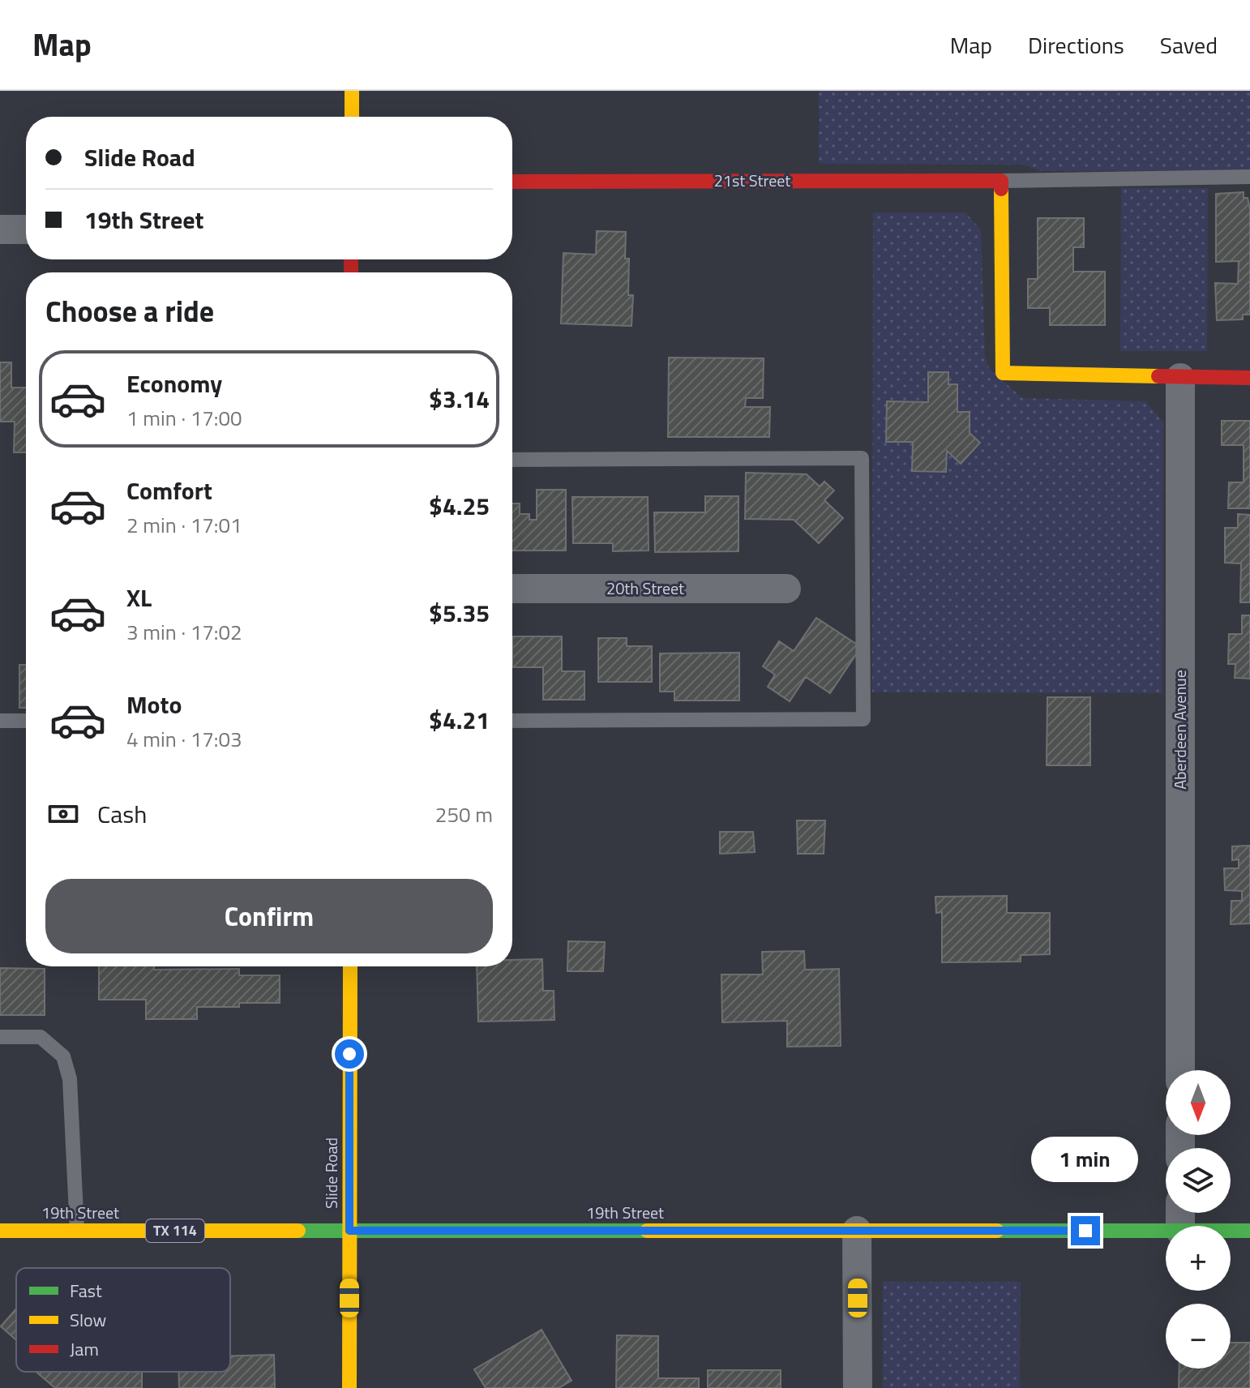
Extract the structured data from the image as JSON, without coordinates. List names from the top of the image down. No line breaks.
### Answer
{"streets":{"main road":["21st Street","Slide Road","19th Street","TX 114"],"street":["20th Street","Aberdeen Avenue"]},"crossings":[["Slide Road","19th Street"]],"legend":["Fast","Slow","Jam"],"north":"bottom","page":{"header":"Map","nav":["Map","Directions","Saved"],"banner":["Slide Road","19th Street"],"heading":"Choose a ride","list":[{"name":"Economy","note":"1 min · 17:00","value":"$3.14"},{"name":"Comfort","note":"2 min · 17:01","value":"$4.25"},{"name":"XL","note":"3 min · 17:02","value":"$5.35"},{"name":"Moto","note":"4 min · 17:03","value":"$4.21"}],"pay":["Cash","250 m"],"buttons":"Confirm","map_buttons":["+","−"],"bubble":"1 min"}}
